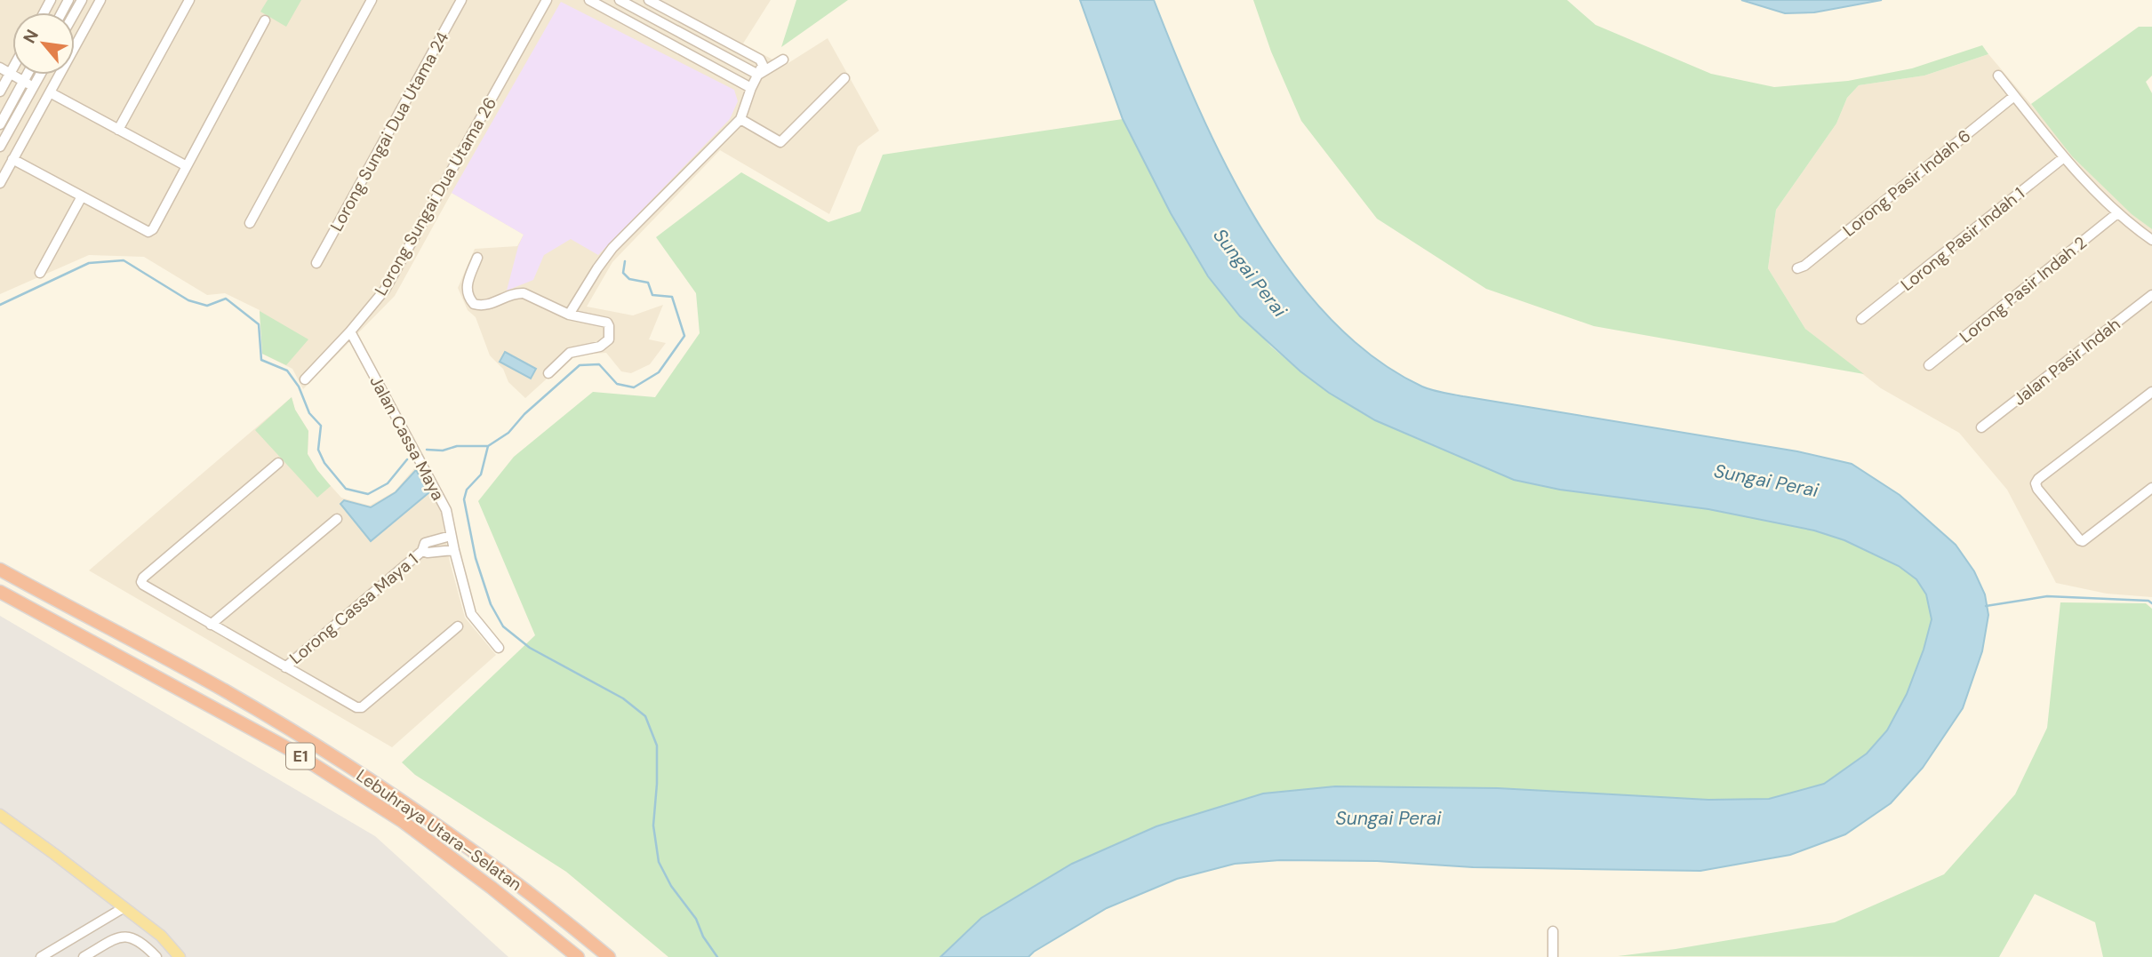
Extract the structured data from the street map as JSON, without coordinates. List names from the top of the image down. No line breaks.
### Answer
{"streets":{"highway":["E1","Lebuhraya Utara–Selatan"],"street":["Lorong Sungai Dua Utama 24","Lorong Pasir Indah 6","Lorong Sungai Dua Utama 26","Lorong Pasir Indah 1","Lorong Pasir Indah 2","Jalan Pasir Indah","Jalan Cassa Maya","Lorong Cassa Maya 1"]},"crossings":[["Lorong Sungai Dua Utama 26","Jalan Cassa Maya"],["Jalan Cassa Maya","Lorong Cassa Maya 1"]],"water":["Sungai Perai"],"north":"top left"}
